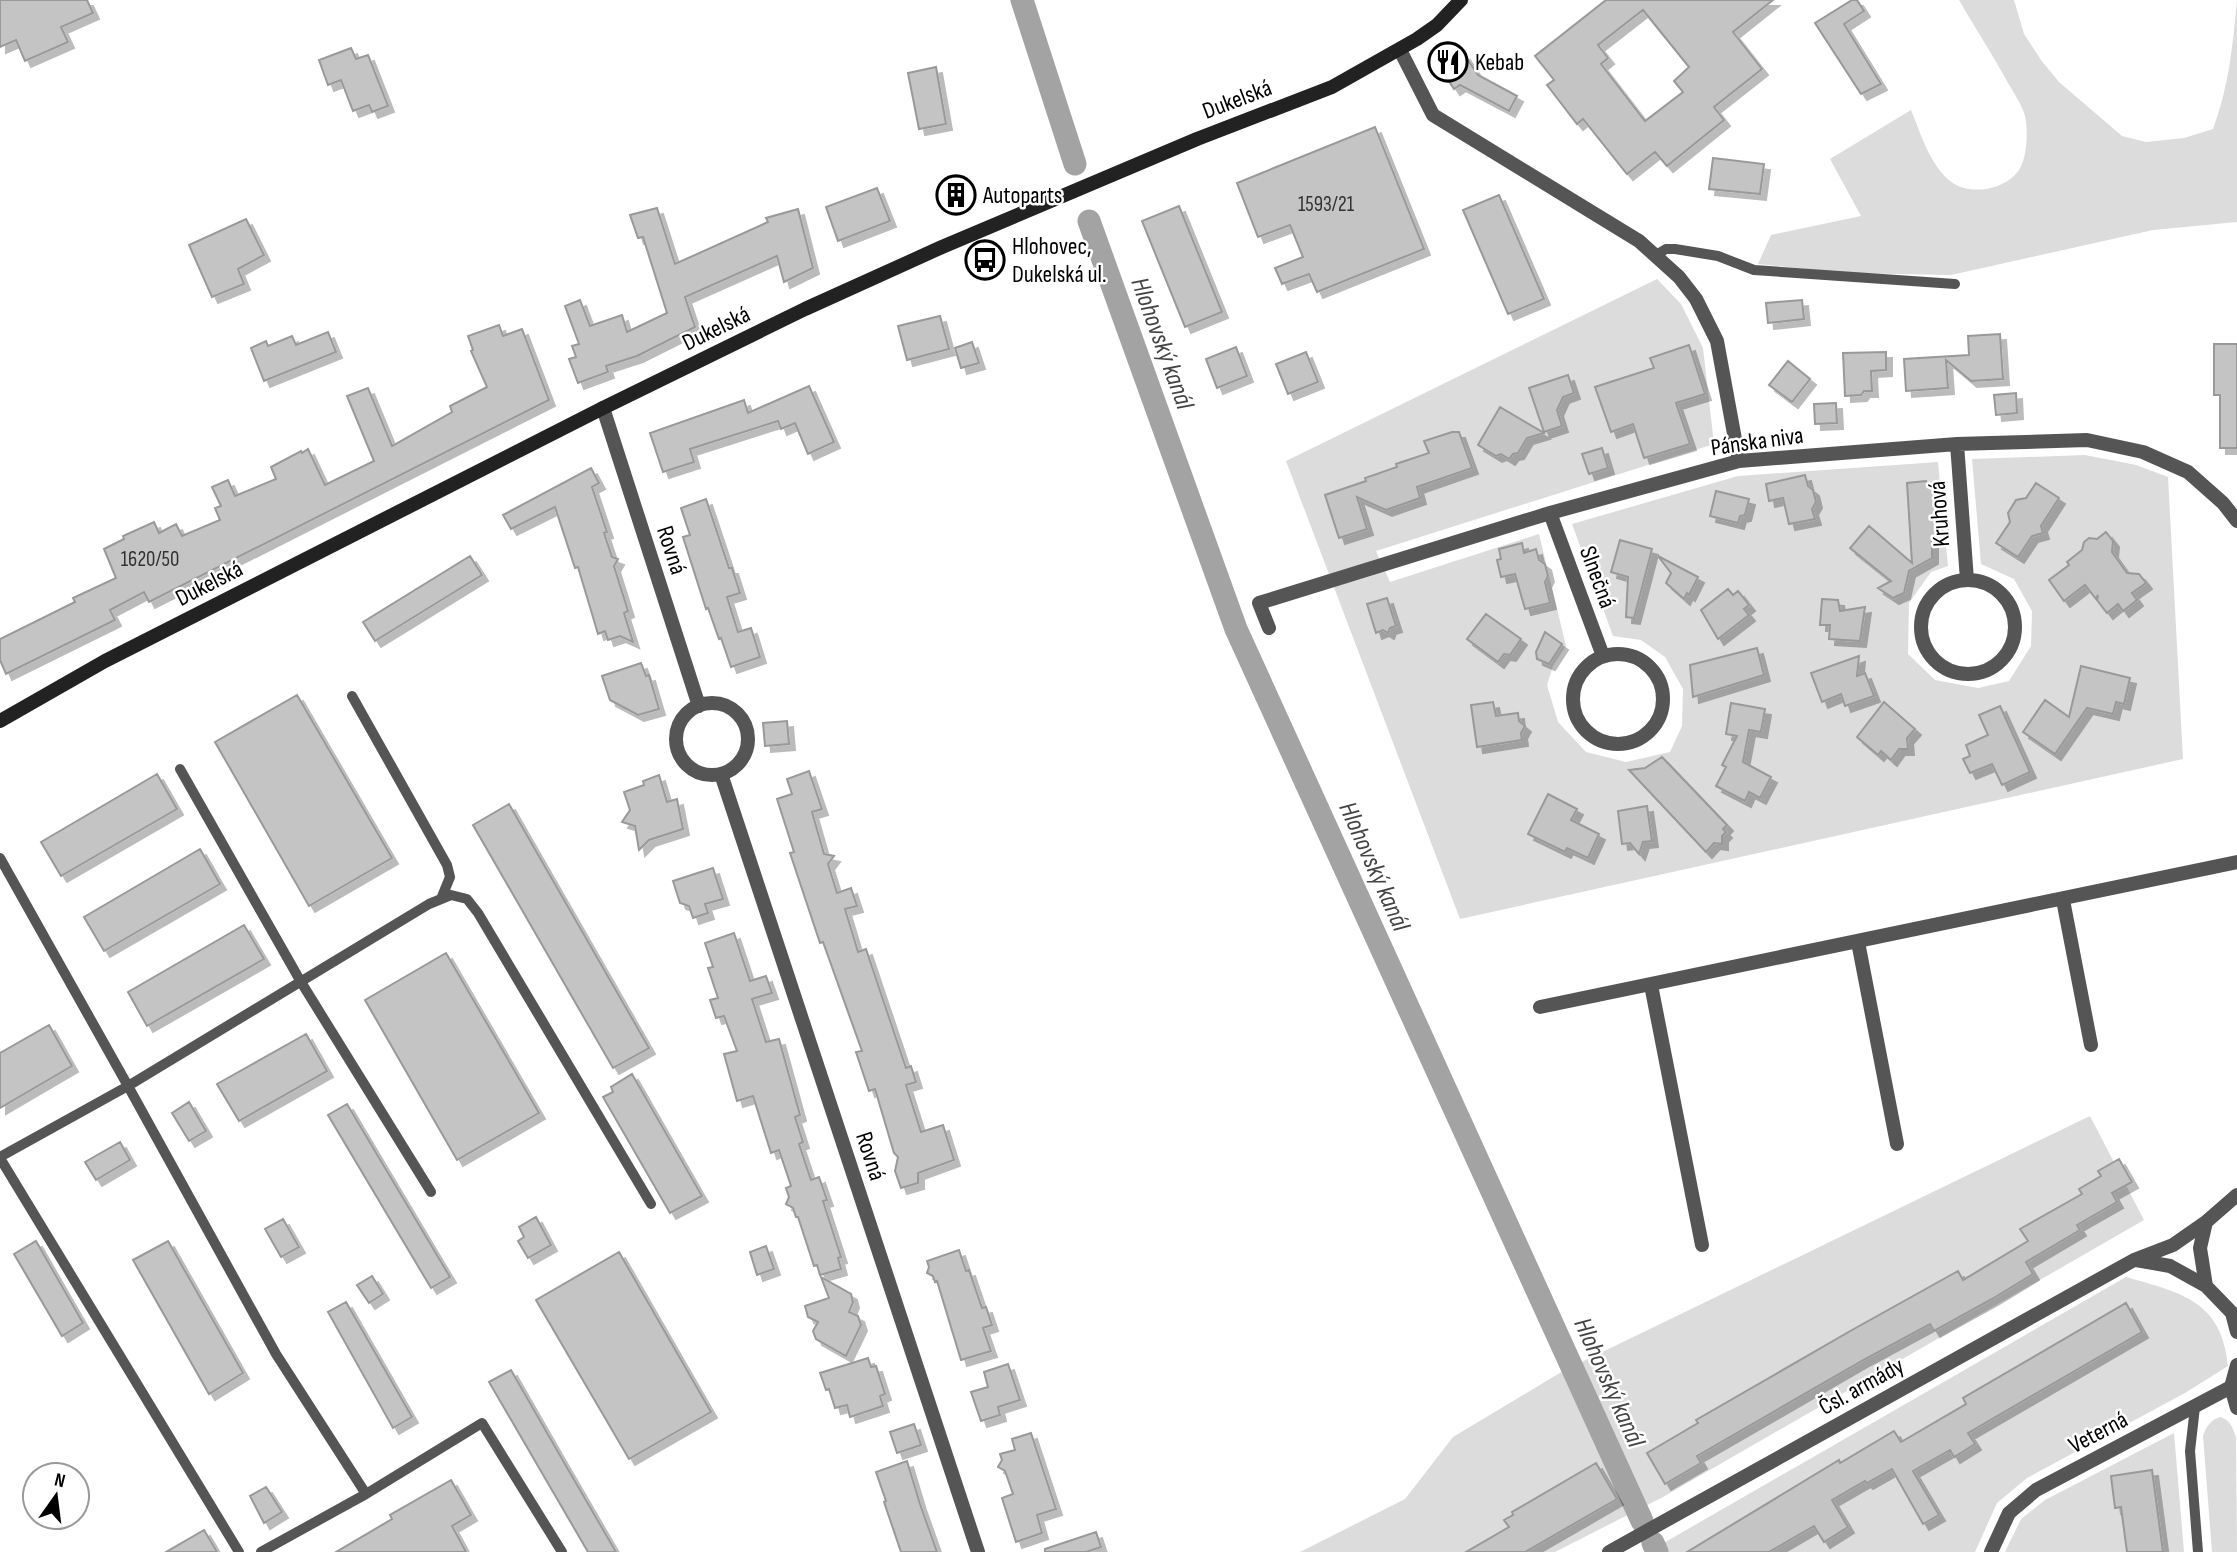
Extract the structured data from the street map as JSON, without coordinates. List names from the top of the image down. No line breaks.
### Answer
{"streets":{"main road":["Dukelská"],"street":["Pánska niva","Kruhová","Rovná","Slnečná","Čsl. armády","Veterná"]},"crossings":[["Dukelská","Rovná"],["Pánska niva","Kruhová"],["Pánska niva","Slnečná"]],"water":["Hlohovský kanál"],"places":{"restaurant":["Kebab"],"building":["Autoparts"],"bus stop":["Hlohovec, Dukelská ul."]},"house_numbers":["1593/21","1620/50"],"north":"top"}
